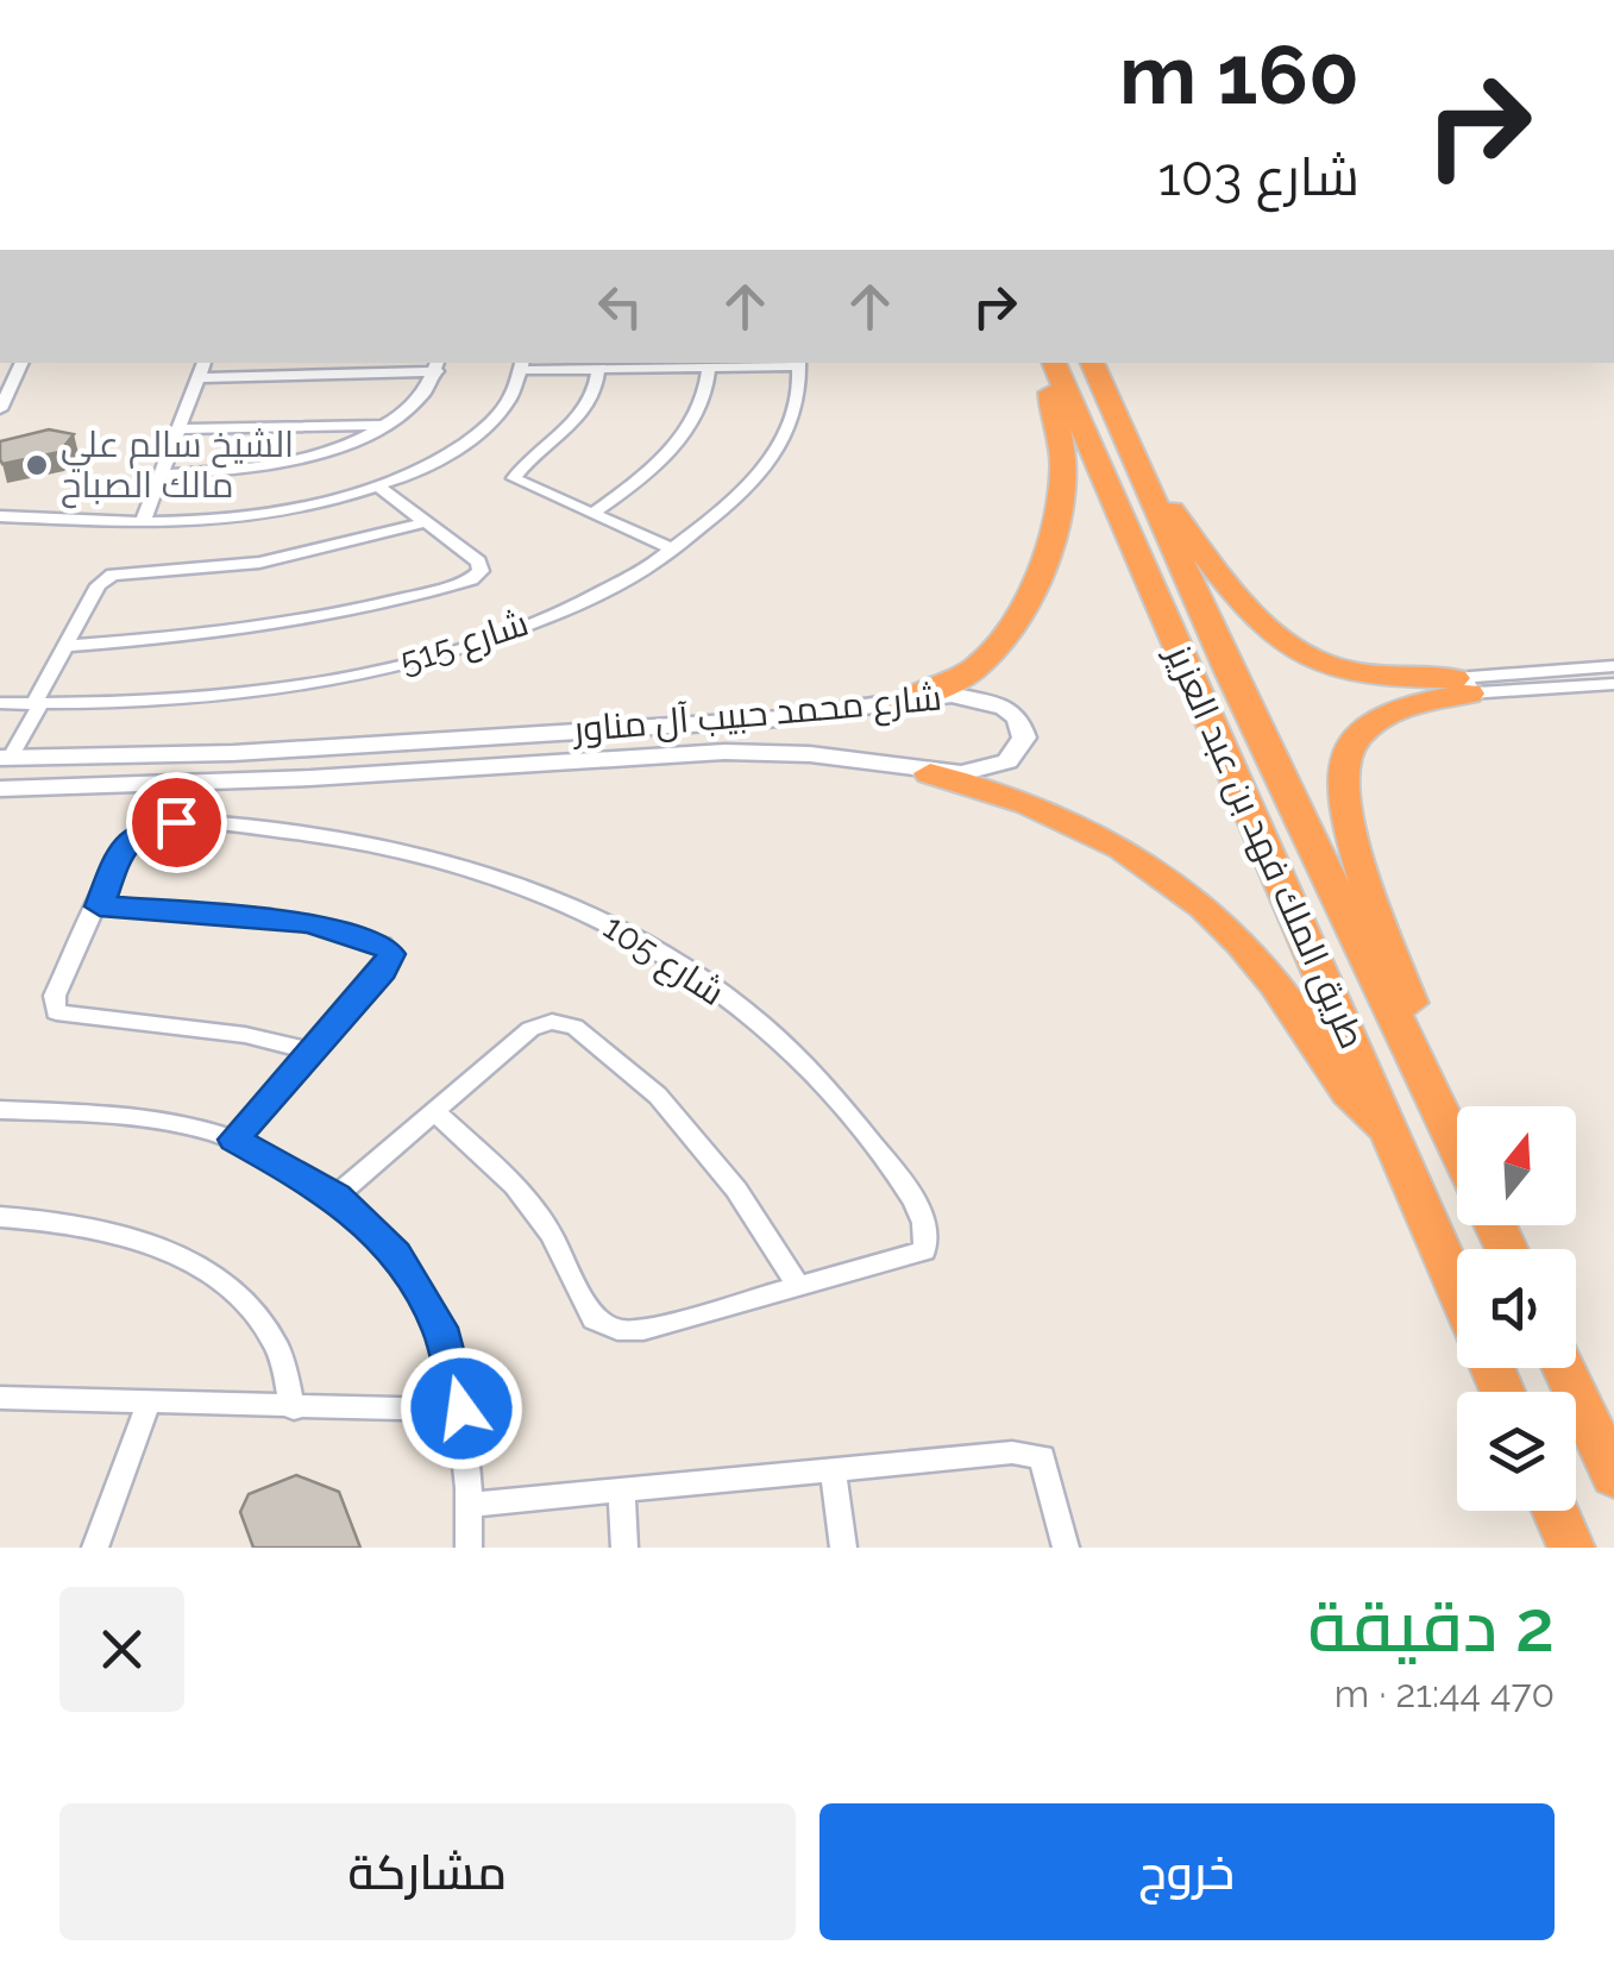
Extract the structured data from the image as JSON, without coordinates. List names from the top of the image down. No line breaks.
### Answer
{"streets":{"highway":["طريق الملك فهد بن عبد العزيز"],"main road":["شارع محمد حبيب آل مناور"],"street":["شارع 515","شارع 105"]},"places":["الشيخ سالم علي مالك الصباح"],"north":"top","page":{"turn":["160 m","شارع 103"],"heading":["2 دقيقة","470 m · 21:44"],"buttons":["خروج","مشاركة"]}}
